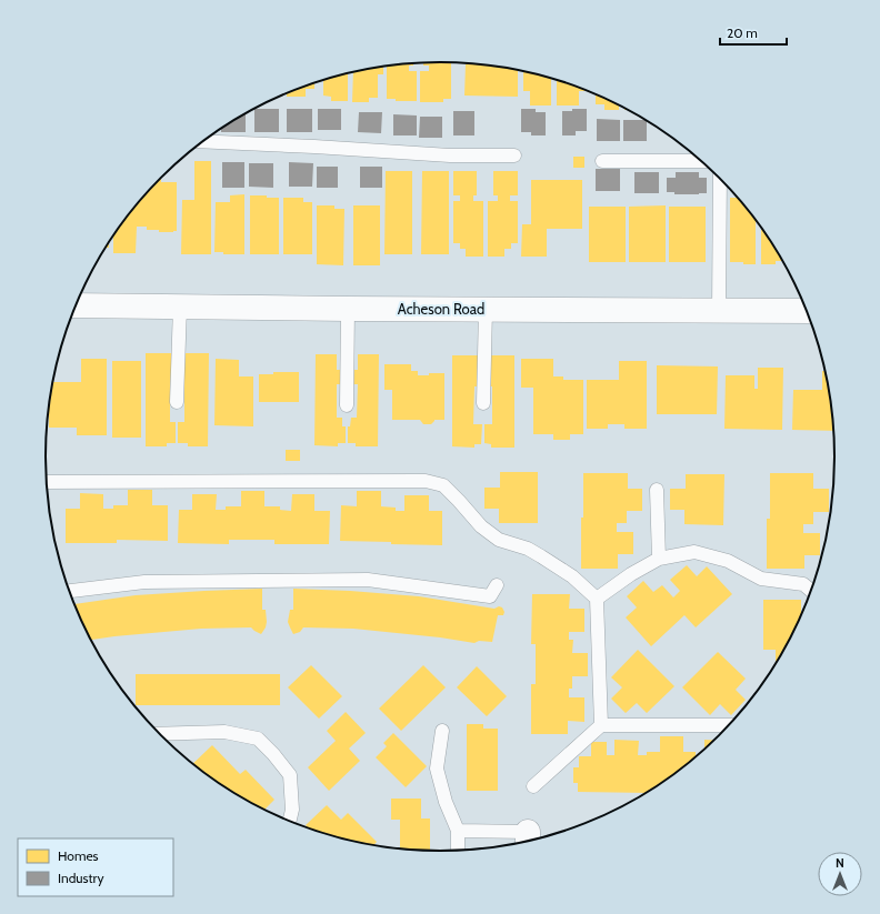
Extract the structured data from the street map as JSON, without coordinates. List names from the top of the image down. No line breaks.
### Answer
{"streets":{"street":["Acheson Road"]},"legend":["Homes","Industry"],"scale_bar":"20 m","north":"top"}
